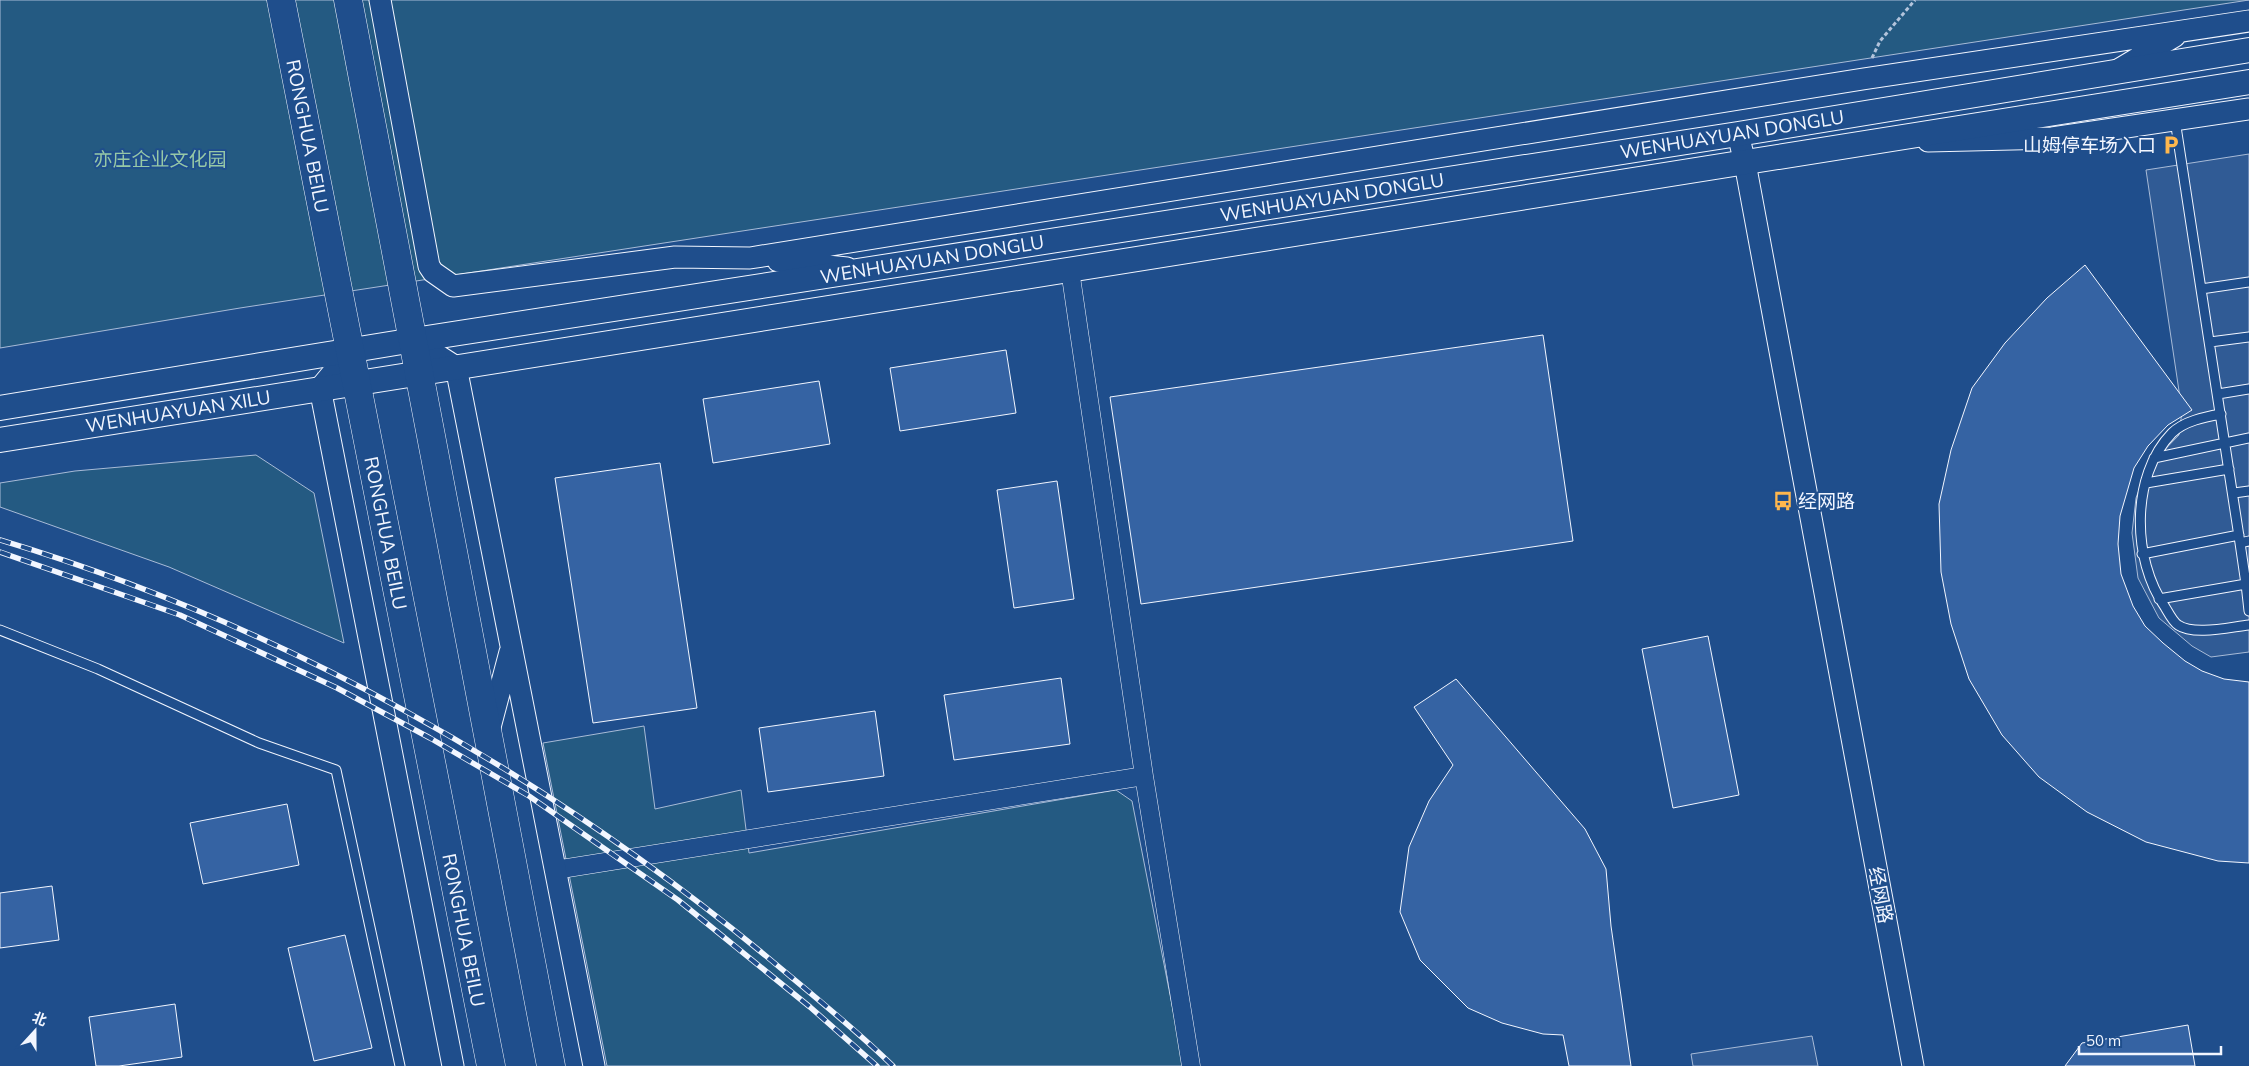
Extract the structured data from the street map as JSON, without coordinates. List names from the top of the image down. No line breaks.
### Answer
{"streets":{"main road":["WENHUAYUAN DONGLU","RONGHUA BEILU","WENHUAYUAN XILU"],"street":["经网路"]},"crossings":[["WENHUAYUAN DONGLU","RONGHUA BEILU"],["WENHUAYUAN DONGLU","WENHUAYUAN XILU"],["WENHUAYUAN DONGLU","经网路"],["RONGHUA BEILU","WENHUAYUAN XILU"]],"parks":["亦庄企业文化园"],"places":{"parking":["山姆停车场入口"],"bus stop":["经网路"]},"scale_bar":"50 m","north":"top"}
